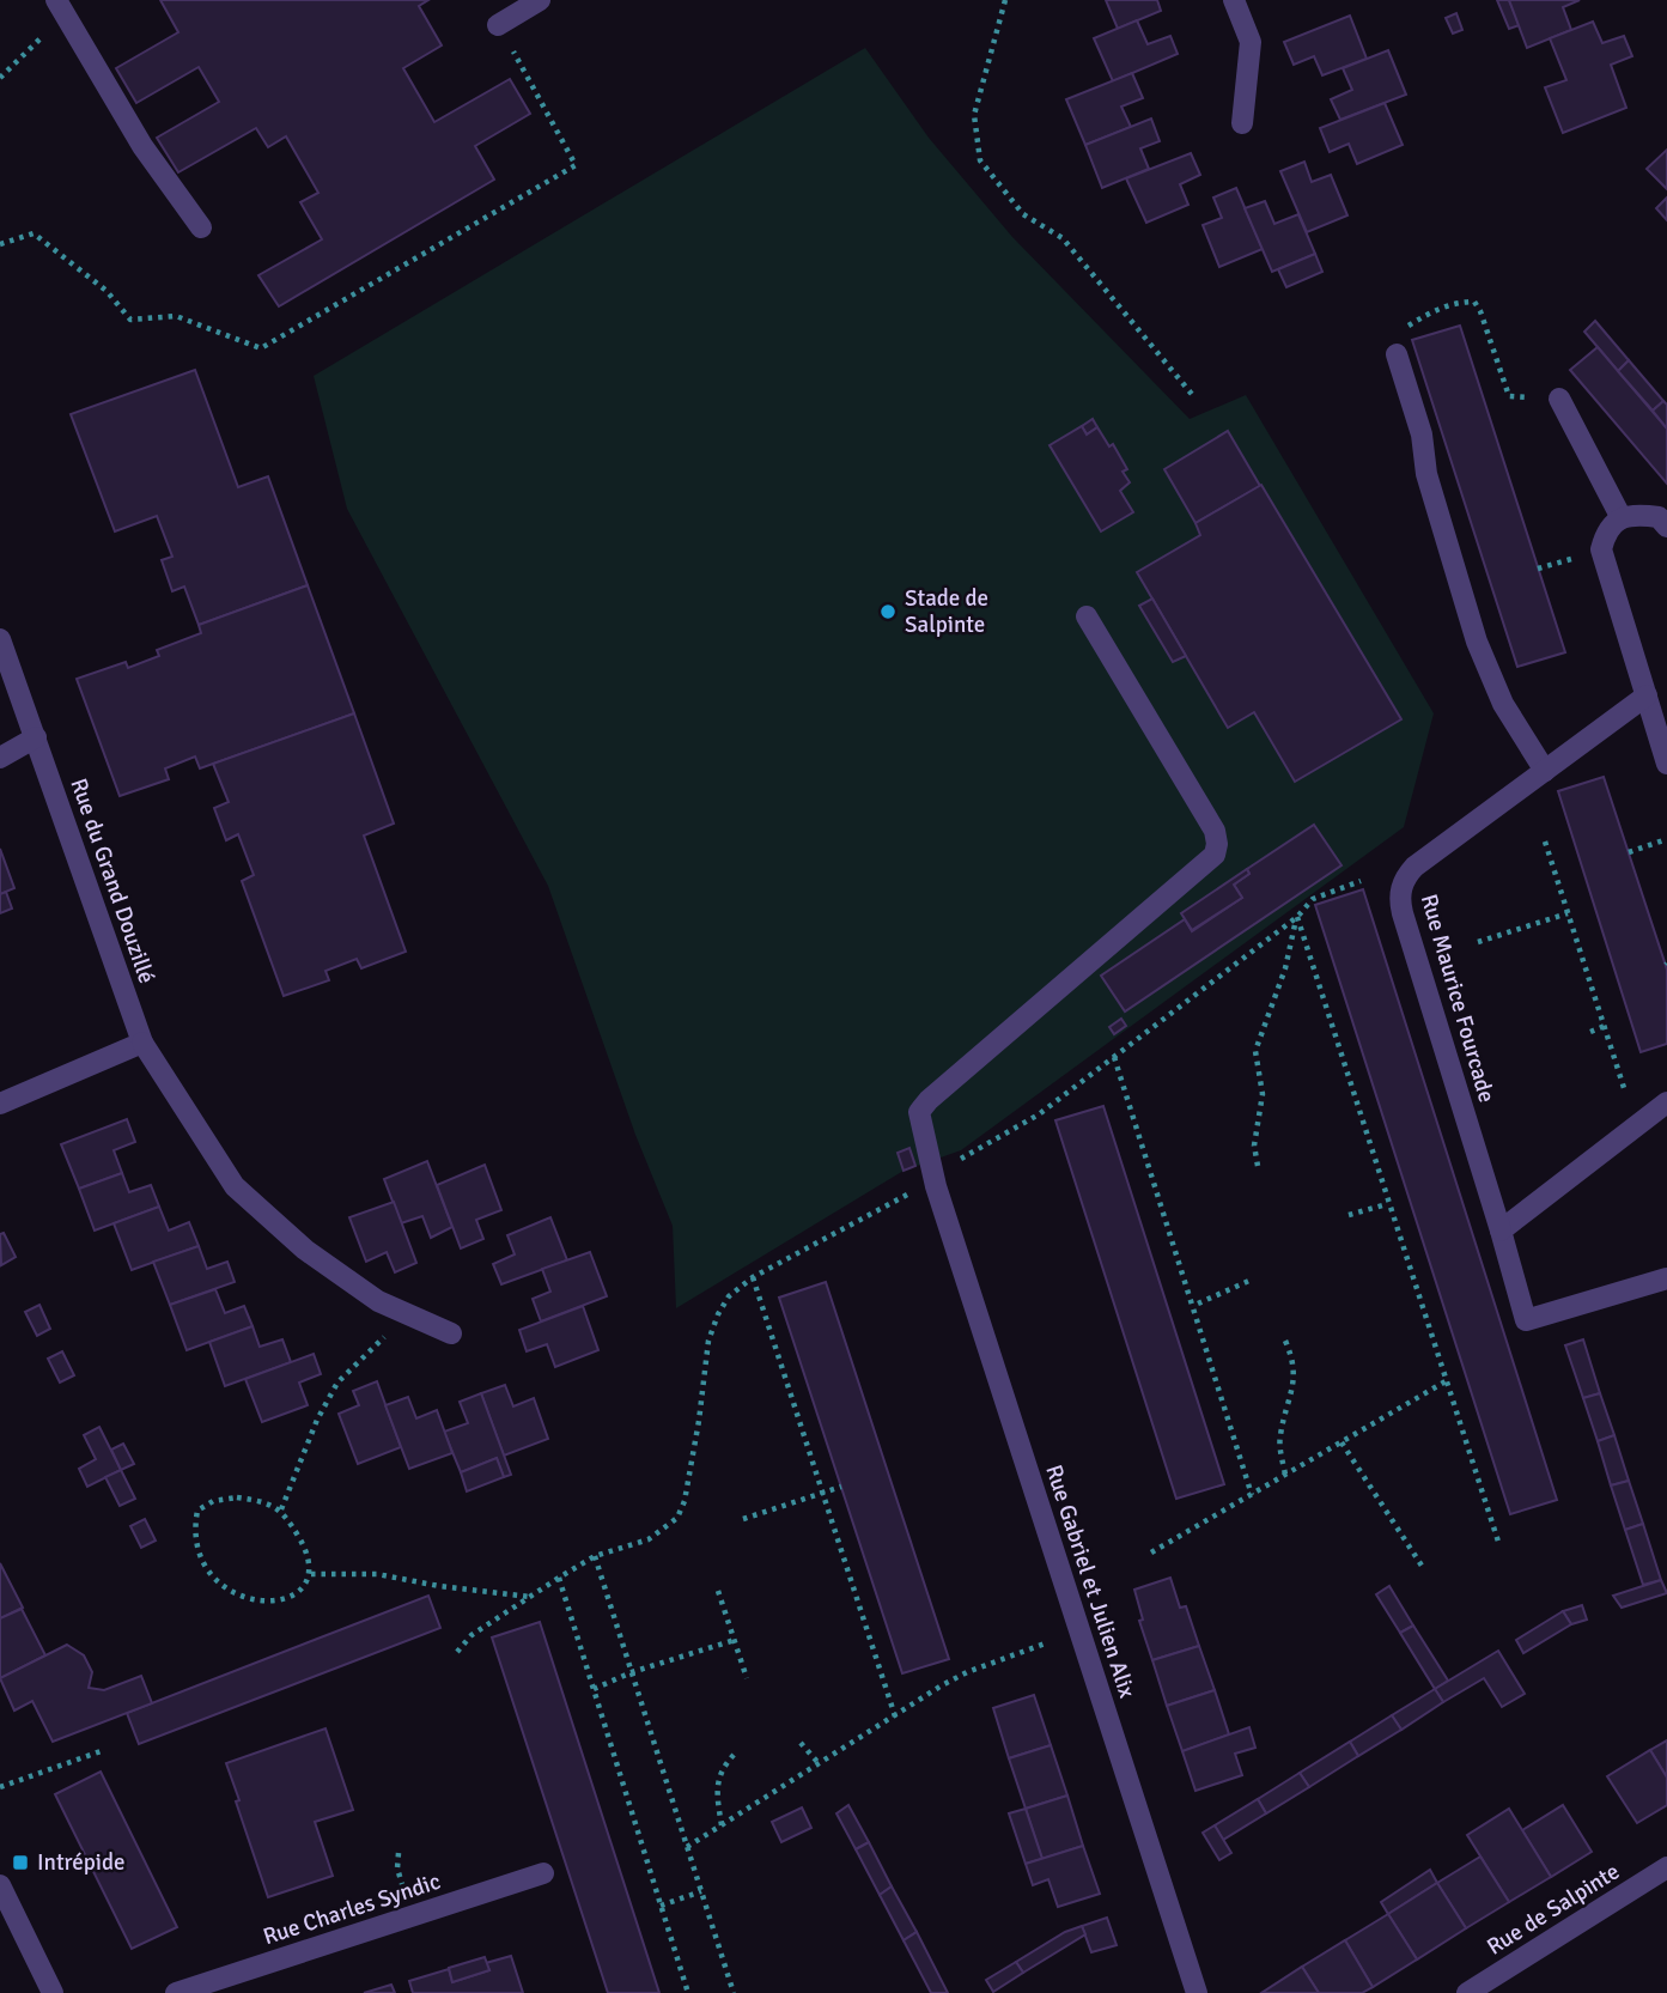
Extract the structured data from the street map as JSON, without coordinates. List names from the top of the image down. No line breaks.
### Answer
{"streets":{"street":["Rue du Grand Douzillé","Rue Maurice Fourcade","Rue Gabriel et Julien Alix","Rue Charles Syndic","Rue de Salpinte"]},"places":{"other":["Stade de Salpinte"],"transit":["Intrépide"]}}
